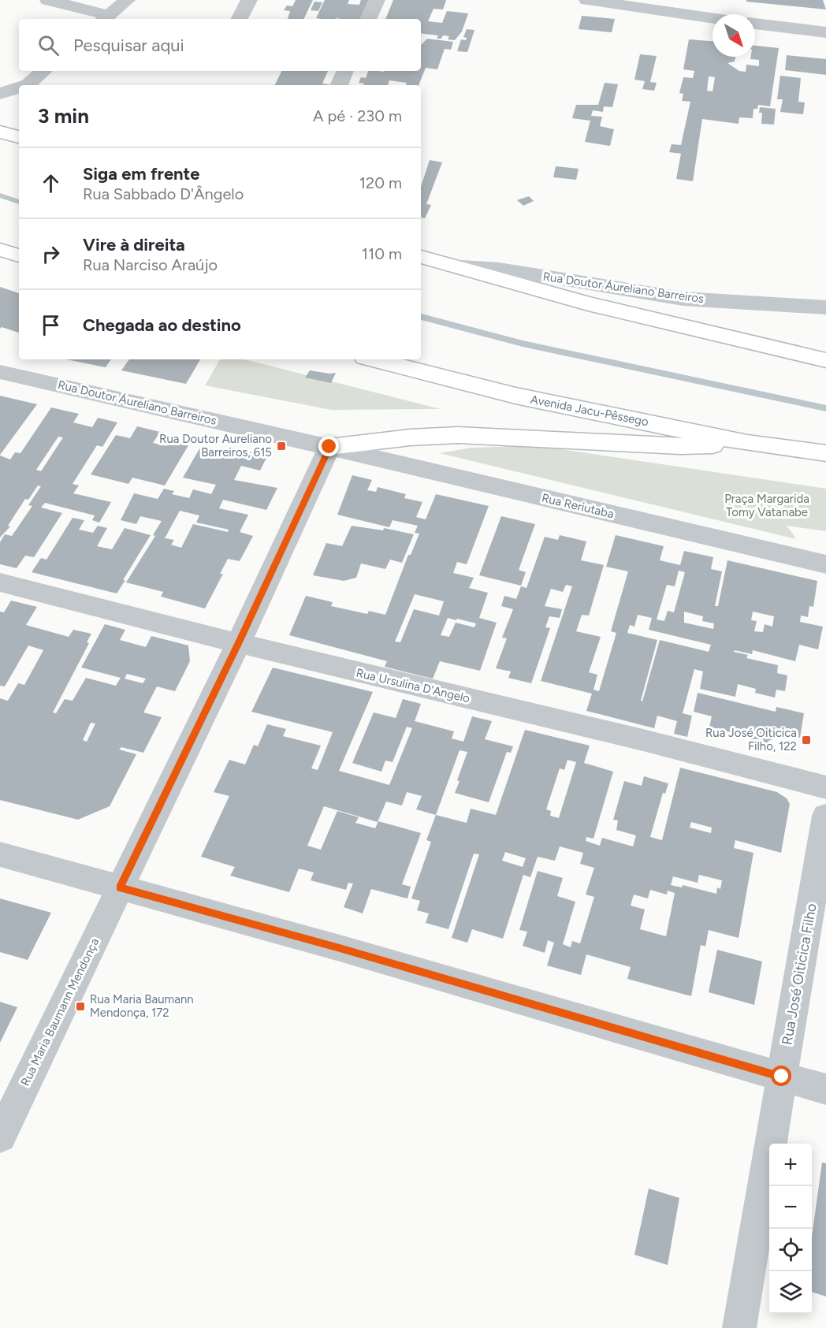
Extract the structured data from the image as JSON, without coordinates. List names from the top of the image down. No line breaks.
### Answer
{"streets":{"highway":["Avenida Jacu-Pêssego"],"street":["Rua Doutor Áureliano Barreiros","Rua Reriutaba","Rua Ursulina D'Angelo","Rua José Oiticica Filho","Rua Maria Baumann Mendonça"]},"crossings":[["Rua Doutor Áureliano Barreiros","Rua Reriutaba"],["Rua Doutor Áureliano Barreiros","Rua Maria Baumann Mendonça"],["Rua Reriutaba","Rua Maria Baumann Mendonça"],["Rua Ursulina D'Angelo","Rua Maria Baumann Mendonça"]],"parks":["Praça Margarida Tomy Vatanabe"],"places":{"transit":["Rua Doutor Aureliano Barreiros, 615","Rua José Oiticica Filho, 122","Rua Maria Baumann Mendonça, 172"]},"north":"bottom right","page":{"search":"Pesquisar aqui","heading":["3 min","A pé · 230 m"],"list":[["Siga em frente","Rua Sabbado D'Ângelo","120 m"],["Vire à direita","Rua Narciso Araújo","110 m"],"Chegada ao destino"],"map_buttons":["+","−"]}}
